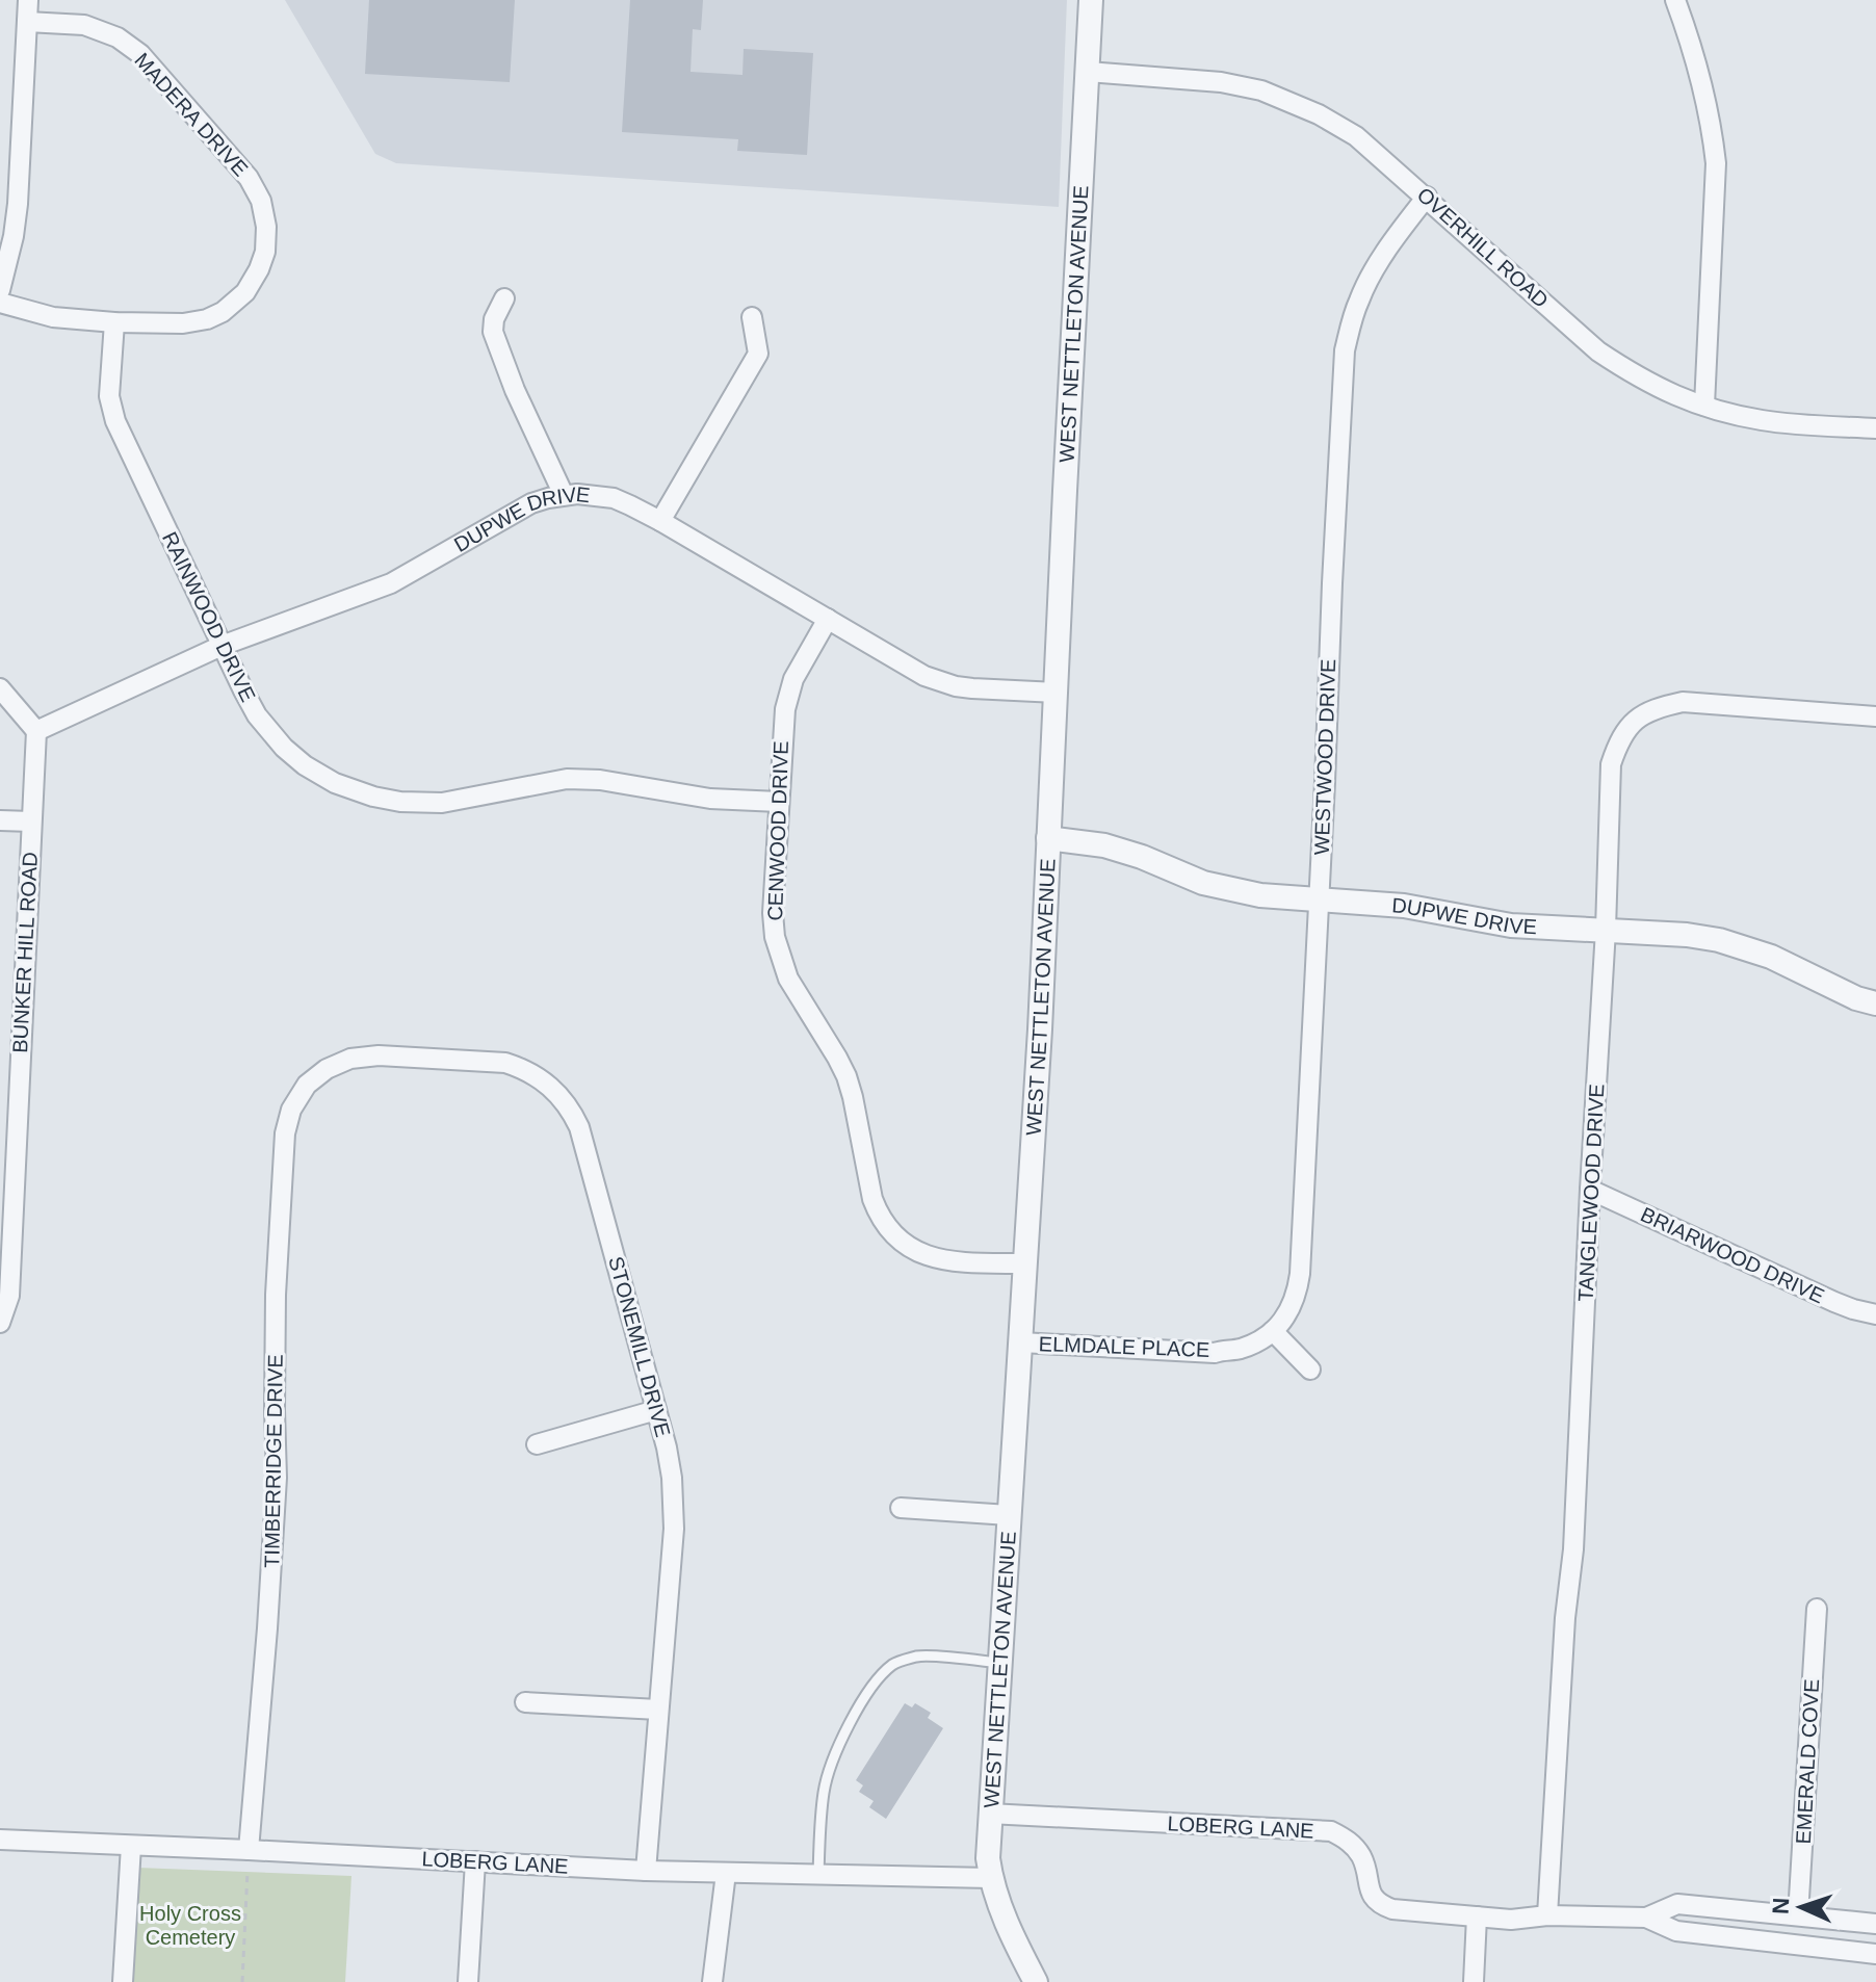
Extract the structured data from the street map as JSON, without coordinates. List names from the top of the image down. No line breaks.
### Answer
{"streets":{"street":["MADERA DRIVE","OVERHILL ROAD","WEST NETTLETON AVENUE","DUPWE DRIVE","RAINWOOD DRIVE","WESTWOOD DRIVE","CENWOOD DRIVE","BUNKER HILL ROAD","TANGLEWOOD DRIVE","BRIARWOOD DRIVE","STONEMILL DRIVE","ELMDALE PLACE","TIMBERRIDGE DRIVE","EMERALD COVE","LOBERG LANE"]},"crossings":[["MADERA DRIVE","RAINWOOD DRIVE"],["OVERHILL ROAD","WEST NETTLETON AVENUE"],["OVERHILL ROAD","WESTWOOD DRIVE"],["WEST NETTLETON AVENUE","DUPWE DRIVE"],["WEST NETTLETON AVENUE","CENWOOD DRIVE"],["WEST NETTLETON AVENUE","ELMDALE PLACE"],["WEST NETTLETON AVENUE","LOBERG LANE"],["DUPWE DRIVE","RAINWOOD DRIVE"],["DUPWE DRIVE","WESTWOOD DRIVE"],["DUPWE DRIVE","CENWOOD DRIVE"],["DUPWE DRIVE","BUNKER HILL ROAD"],["DUPWE DRIVE","TANGLEWOOD DRIVE"],["RAINWOOD DRIVE","CENWOOD DRIVE"],["WESTWOOD DRIVE","ELMDALE PLACE"],["TANGLEWOOD DRIVE","BRIARWOOD DRIVE"],["TANGLEWOOD DRIVE","LOBERG LANE"],["STONEMILL DRIVE","TIMBERRIDGE DRIVE"],["STONEMILL DRIVE","LOBERG LANE"],["TIMBERRIDGE DRIVE","LOBERG LANE"],["EMERALD COVE","LOBERG LANE"]],"parks":["Holy Cross Cemetery"],"north":"left"}
